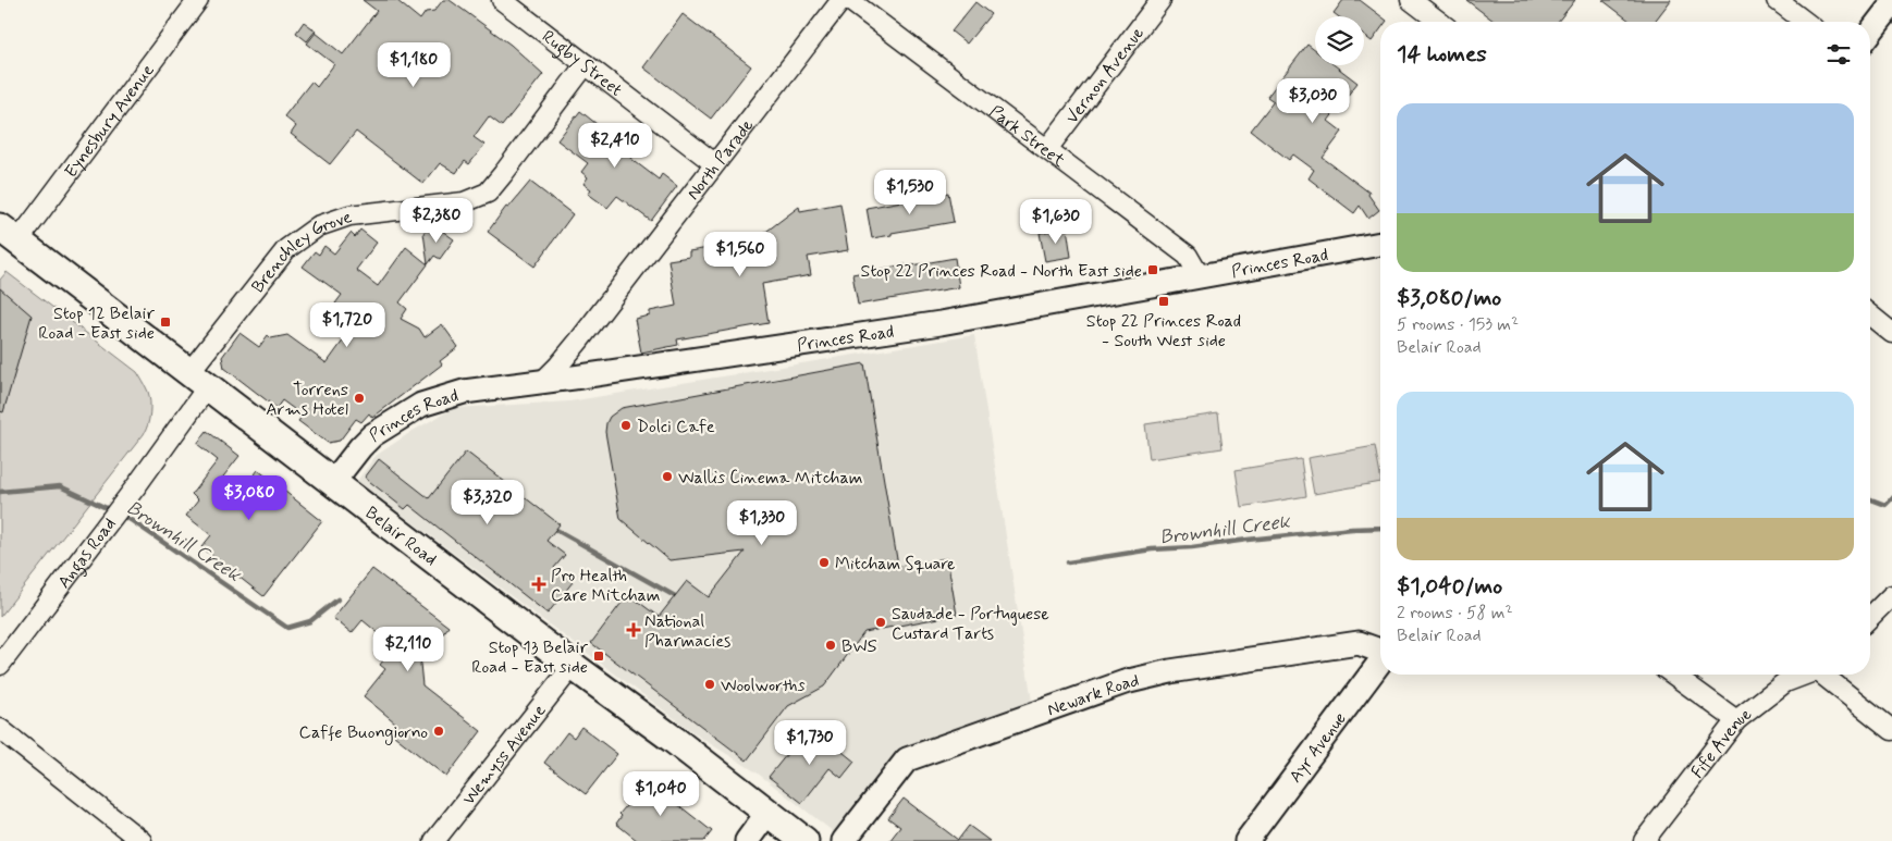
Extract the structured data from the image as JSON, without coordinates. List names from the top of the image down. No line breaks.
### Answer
{"streets":{"main road":["Belair Road"],"street":["Rugby Street","Vernon Avenue","Eynesbury Avenue","Park Street","North Parade","Brenchley Grove","Princes Road","Angas Road","Newark Road","Fife Avenue","Ayr Avenue","Wemyss Avenue"]},"crossings":[["Rugby Street","North Parade"],["Rugby Street","Brenchley Grove"],["Vernon Avenue","Park Street"],["Eynesbury Avenue","Belair Road"],["Park Street","Princes Road"],["North Parade","Princes Road"],["Brenchley Grove","Belair Road"],["Brenchley Grove","Angas Road"],["Princes Road","Belair Road"],["Belair Road","Angas Road"],["Belair Road","Wemyss Avenue"]],"water":["Brownhill Creek"],"places":{"transit":["Stop 22 Princes Road - North East side","Stop 22 Princes Road - South West side","Stop 12 Belair Road - East side","Stop 13 Belair Road - East side"],"other":["Torrens Arms Hotel","Dolci Cafe","Wallis Cinema Mitcham","Mitcham Square","Saudade - Portuguese Custard Tarts","BWS","Woolworths","Caffe Buongiorno"],"health":["Pro Health Care Mitcham","National Pharmacies"]},"page":{"heading":"14 homes","price":["$1,180","$3,030","$2,410","$1,530","$2,380","$1,630","$1,560","$1,720","$3,080","$3,320","$1,330","$2,110","$1,730","$1,040"],"list":[{"name":"$3,080/mo","note":"5 rooms · 153 m² · Belair Road"},{"name":"$1,040/mo","note":"2 rooms · 58 m² · Belair Road"}]}}
